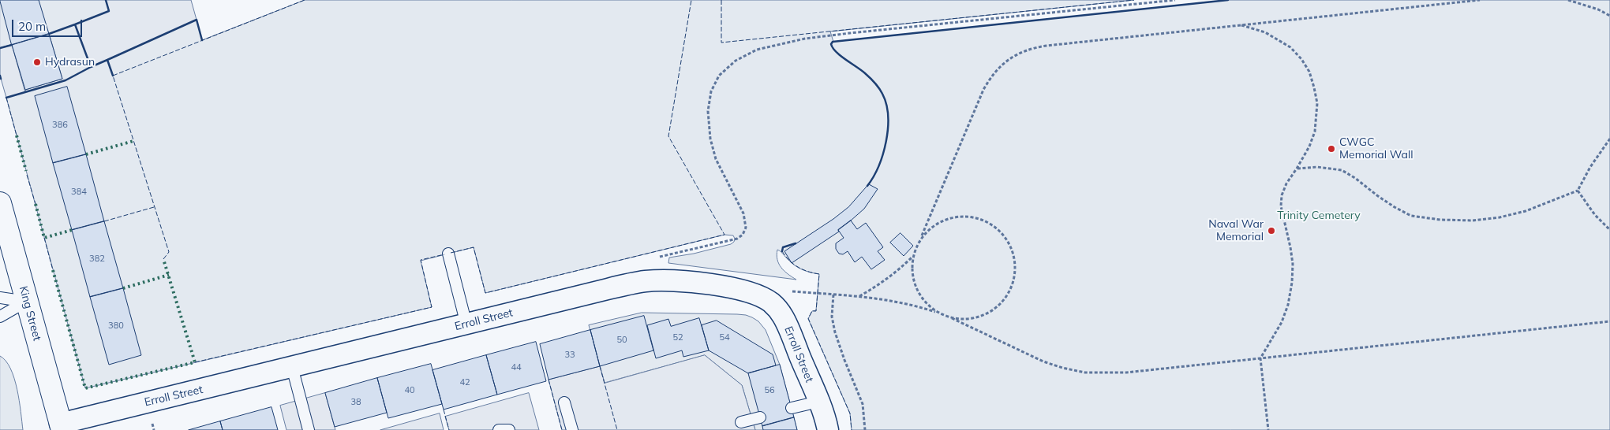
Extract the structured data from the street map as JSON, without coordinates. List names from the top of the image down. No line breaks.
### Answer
{"streets":{"main road":["King Street"],"street":["Erroll Street"]},"crossings":[["King Street","Erroll Street"]],"parks":["Trinity Cemetery"],"places":["Hydrasun","CWGC Memorial Wall","Naval War Memorial"],"house_numbers":["386","384","382","380","52","54","50","33","44","42","40","56","38"],"scale_bar":"20 m"}
